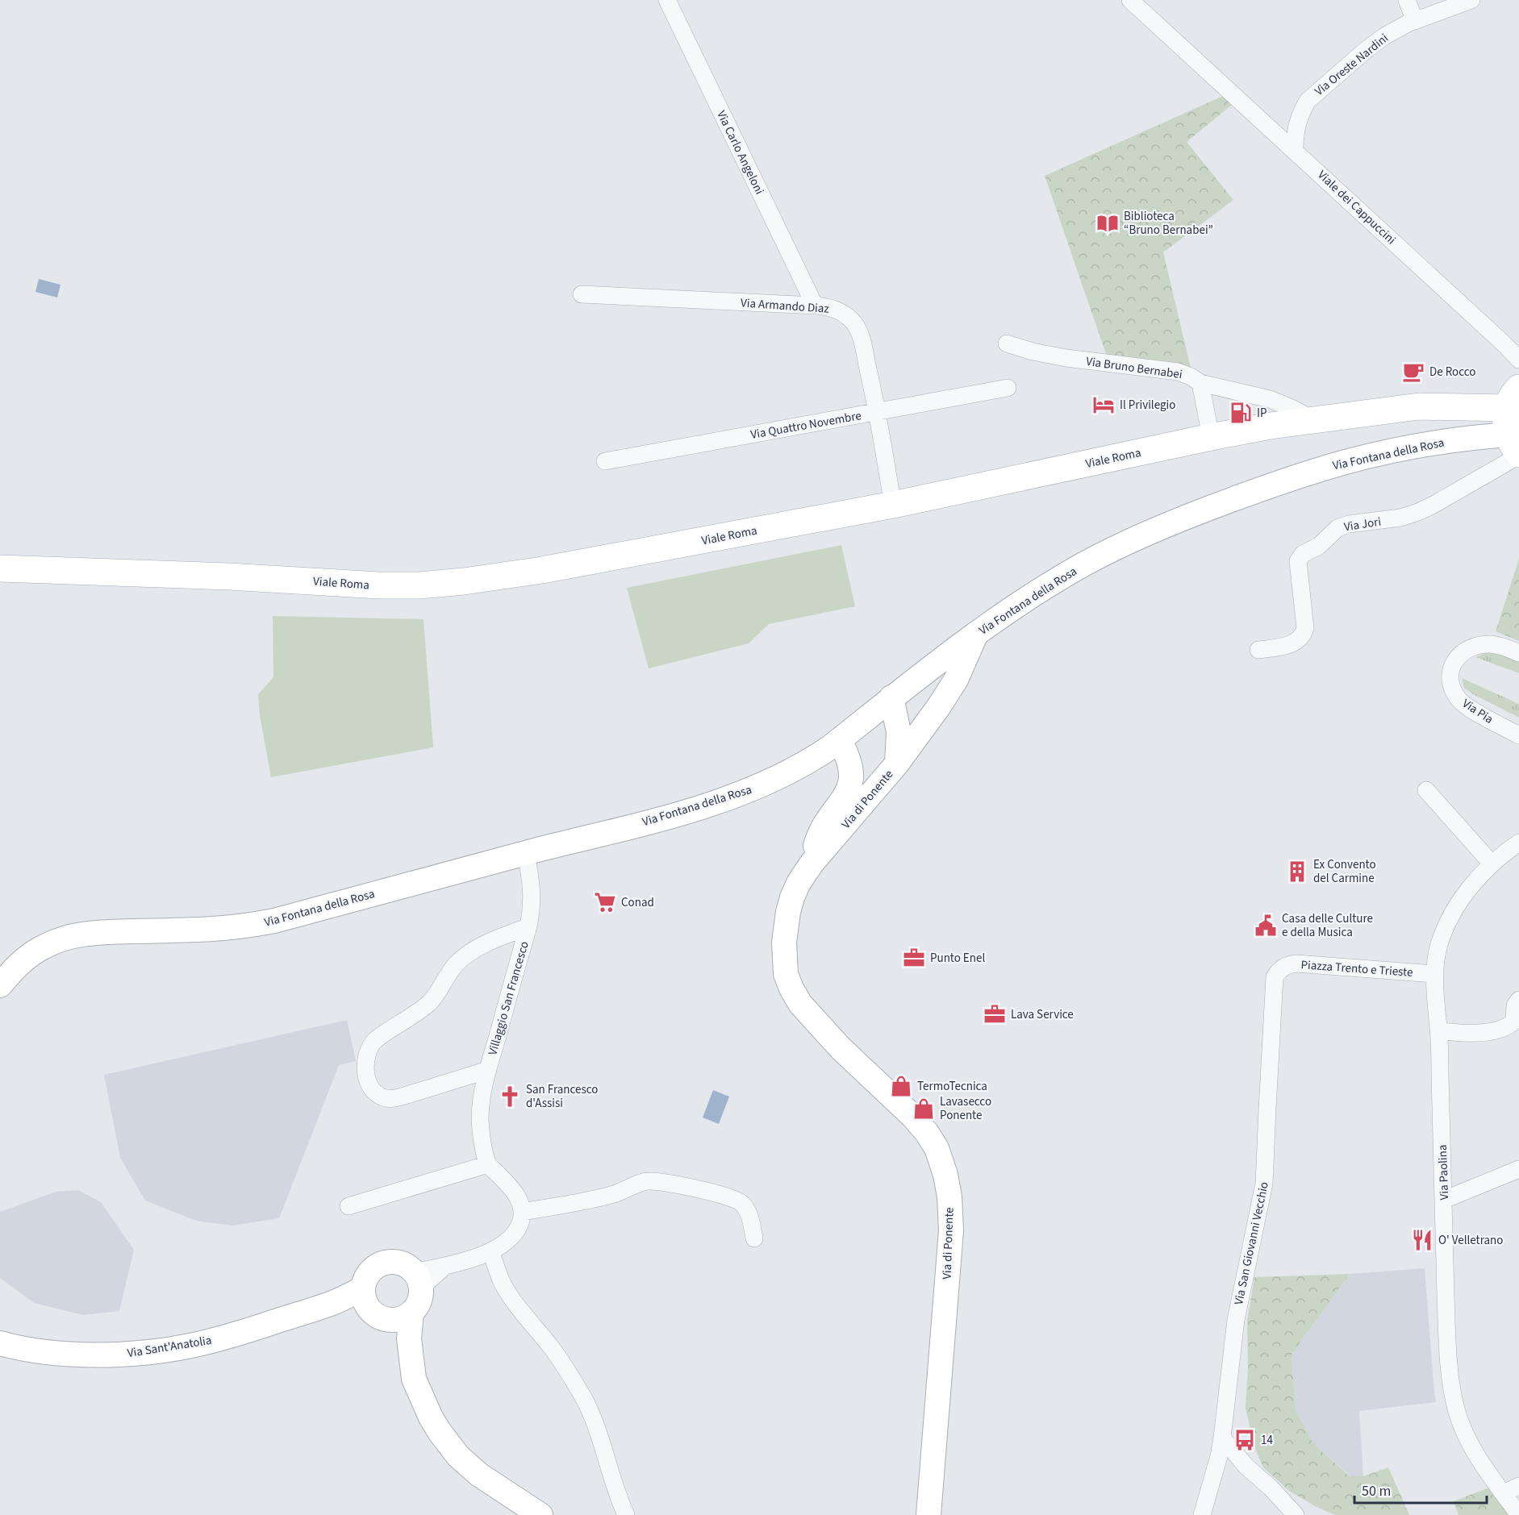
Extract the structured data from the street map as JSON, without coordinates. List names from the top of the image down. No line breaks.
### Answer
{"streets":{"main road":["Via Fontana della Rosa","Viale Roma","Via di Ponente","Via Sant'Anatolia"],"street":["Via Oreste Nardini","Via Carlo Angeloni","Viale dei Cappuccini","Via Armando Diaz","Via Bruno Bernabei","Via Quattro Novembre","Via Jori","Via Pia","Piazza Trento e Trieste","Villaggio San Francesco","Via Paolina","Via San Giovanni Vecchio"]},"crossings":[["Via Oreste Nardini","Viale dei Cappuccini"],["Via Carlo Angeloni","Via Armando Diaz"],["Via Armando Diaz","Via Quattro Novembre"],["Via Armando Diaz","Viale Roma"],["Via Bruno Bernabei","Viale Roma"],["Via Fontana della Rosa","Viale Roma"],["Via Fontana della Rosa","Via Jori"],["Via Fontana della Rosa","Via di Ponente"],["Via Fontana della Rosa","Villaggio San Francesco"],["Viale Roma","Via Jori"],["Piazza Trento e Trieste","Via Paolina"],["Piazza Trento e Trieste","Via San Giovanni Vecchio"]],"places":{"library":["Biblioteca “Bruno Bernabei”"],"cafe":["De Rocco"],"hotel":["Il Privilegio"],"fuel station":["IP"],"building":["Ex Convento del Carmine"],"supermarket":["Conad"],"public building":["Casa delle Culture e della Musica"],"office":["Punto Enel","Lava Service"],"shop":["TermoTecnica","Lavasecco Ponente"],"church":["San Francesco d'Assisi"],"restaurant":["O' Velletrano"],"bus stop":["14"]},"scale_bar":"50 m"}
